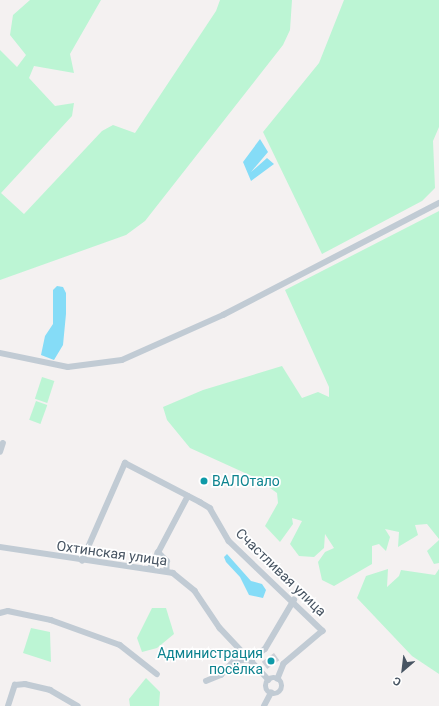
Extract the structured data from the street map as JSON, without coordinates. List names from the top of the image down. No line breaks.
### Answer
{"streets":{"street":["Охтинская улица","Счастливая улица"]},"crossings":[["Охтинская улица","Счастливая улица"]],"places":["ВАЛОтало","Администрация посёлка"],"north":"bottom left"}
